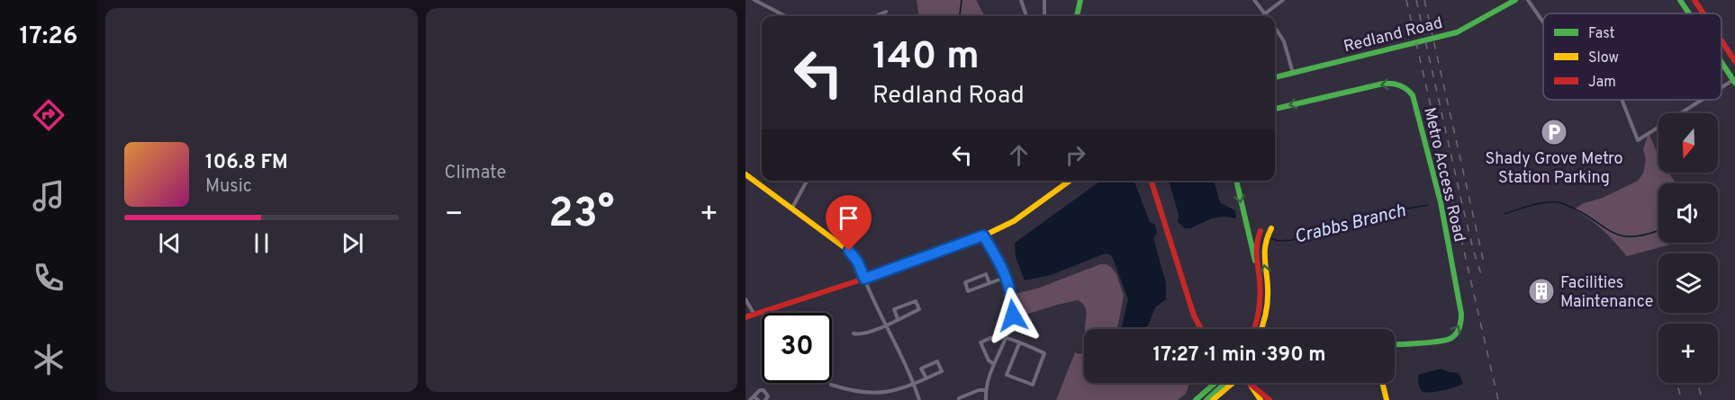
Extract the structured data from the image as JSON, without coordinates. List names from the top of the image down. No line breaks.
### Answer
{"streets":{"main road":["Redland Road","Metro Access Road"]},"water":["Crabbs Branch"],"places":{"parking":["Shady Grove Metro Station Parking"],"building":["Facilities Maintenance"]},"legend":["Fast","Slow","Jam"],"north":"bottom","page":{"tabs":"17:26","tile":"Climate","turn":["140 m","Redland Road"],"map_buttons":"+","song":["106.8 FM","Music"],"heat":["−","23°","+"],"limit":"30","trip":"17:27 · 1 min · 390 m"}}
